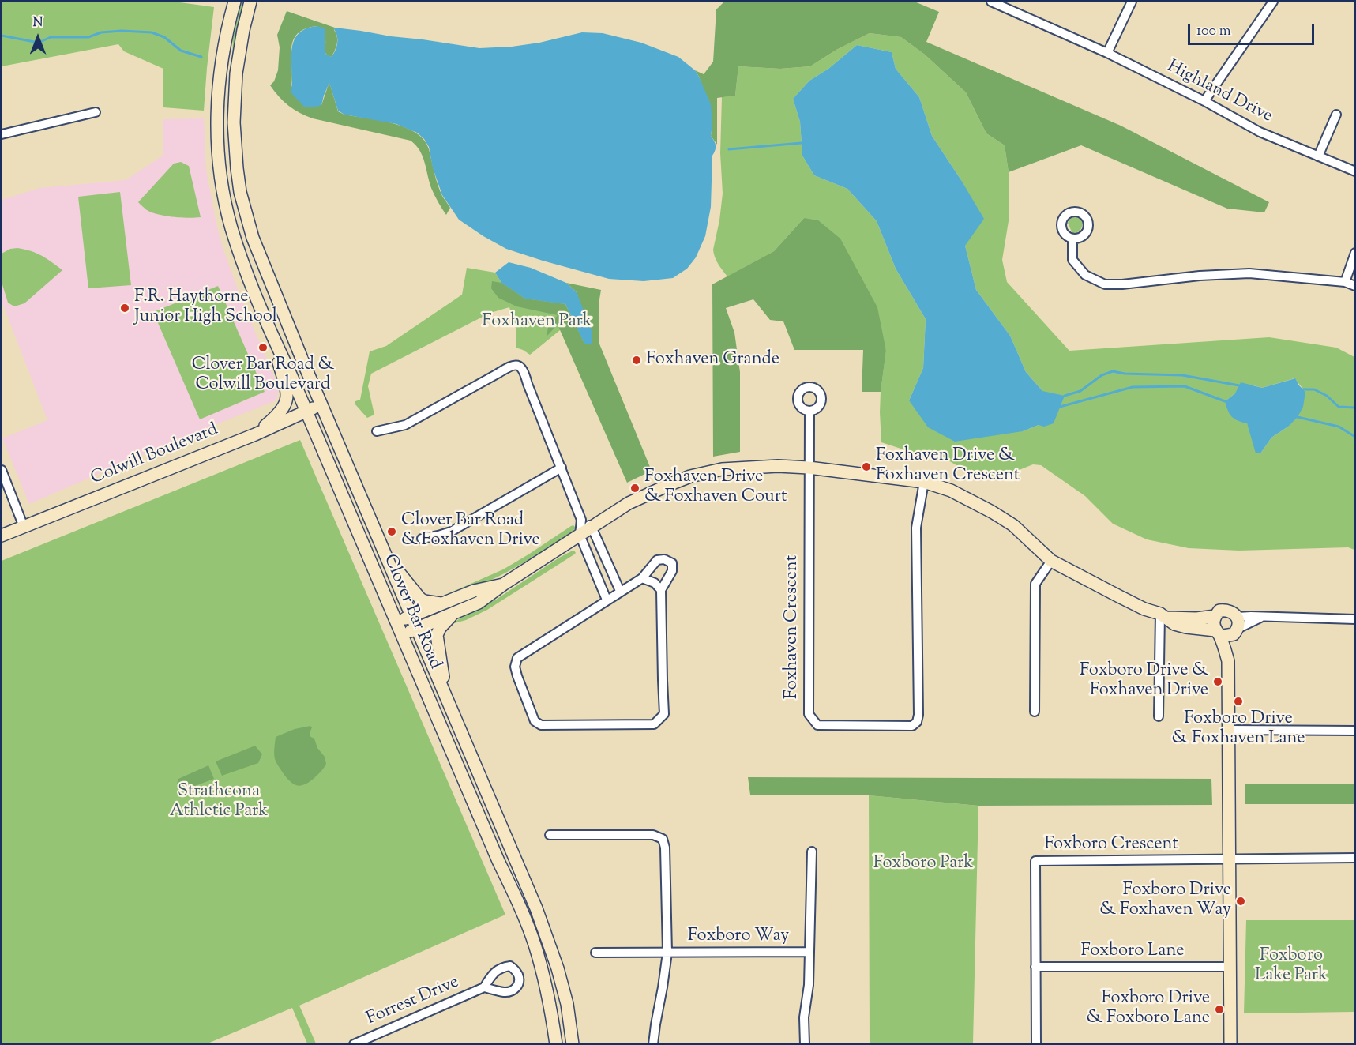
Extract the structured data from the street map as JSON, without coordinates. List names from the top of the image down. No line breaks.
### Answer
{"streets":{"main road":["Colwill Boulevard","Clover Bar Road"],"street":["Highland Drive","Foxhaven Crescent","Foxboro Crescent","Foxboro Way","Foxboro Lane","Forrest Drive"]},"crossings":[["Colwill Boulevard","Clover Bar Road"],["Foxboro Crescent","Foxboro Lane"]],"parks":["Foxhaven Park","Strathcona Athletic Park","Foxboro Park","Foxboro Lake Park"],"places":["F.R. Haythorne Junior High School","Clover Bar Road & Colwill Boulevard","Foxhaven Grande","Foxhaven Drive & Foxhaven Crescent","Foxhaven Drive & Foxhaven Court","Clover Bar Road & Foxhaven Drive","Foxboro Drive & Foxhaven Drive","Foxboro Drive & Foxhaven Lane","Foxboro Drive & Foxhaven Way","Foxboro Drive & Foxboro Lane"],"scale_bar":"100 m","north":"top"}
